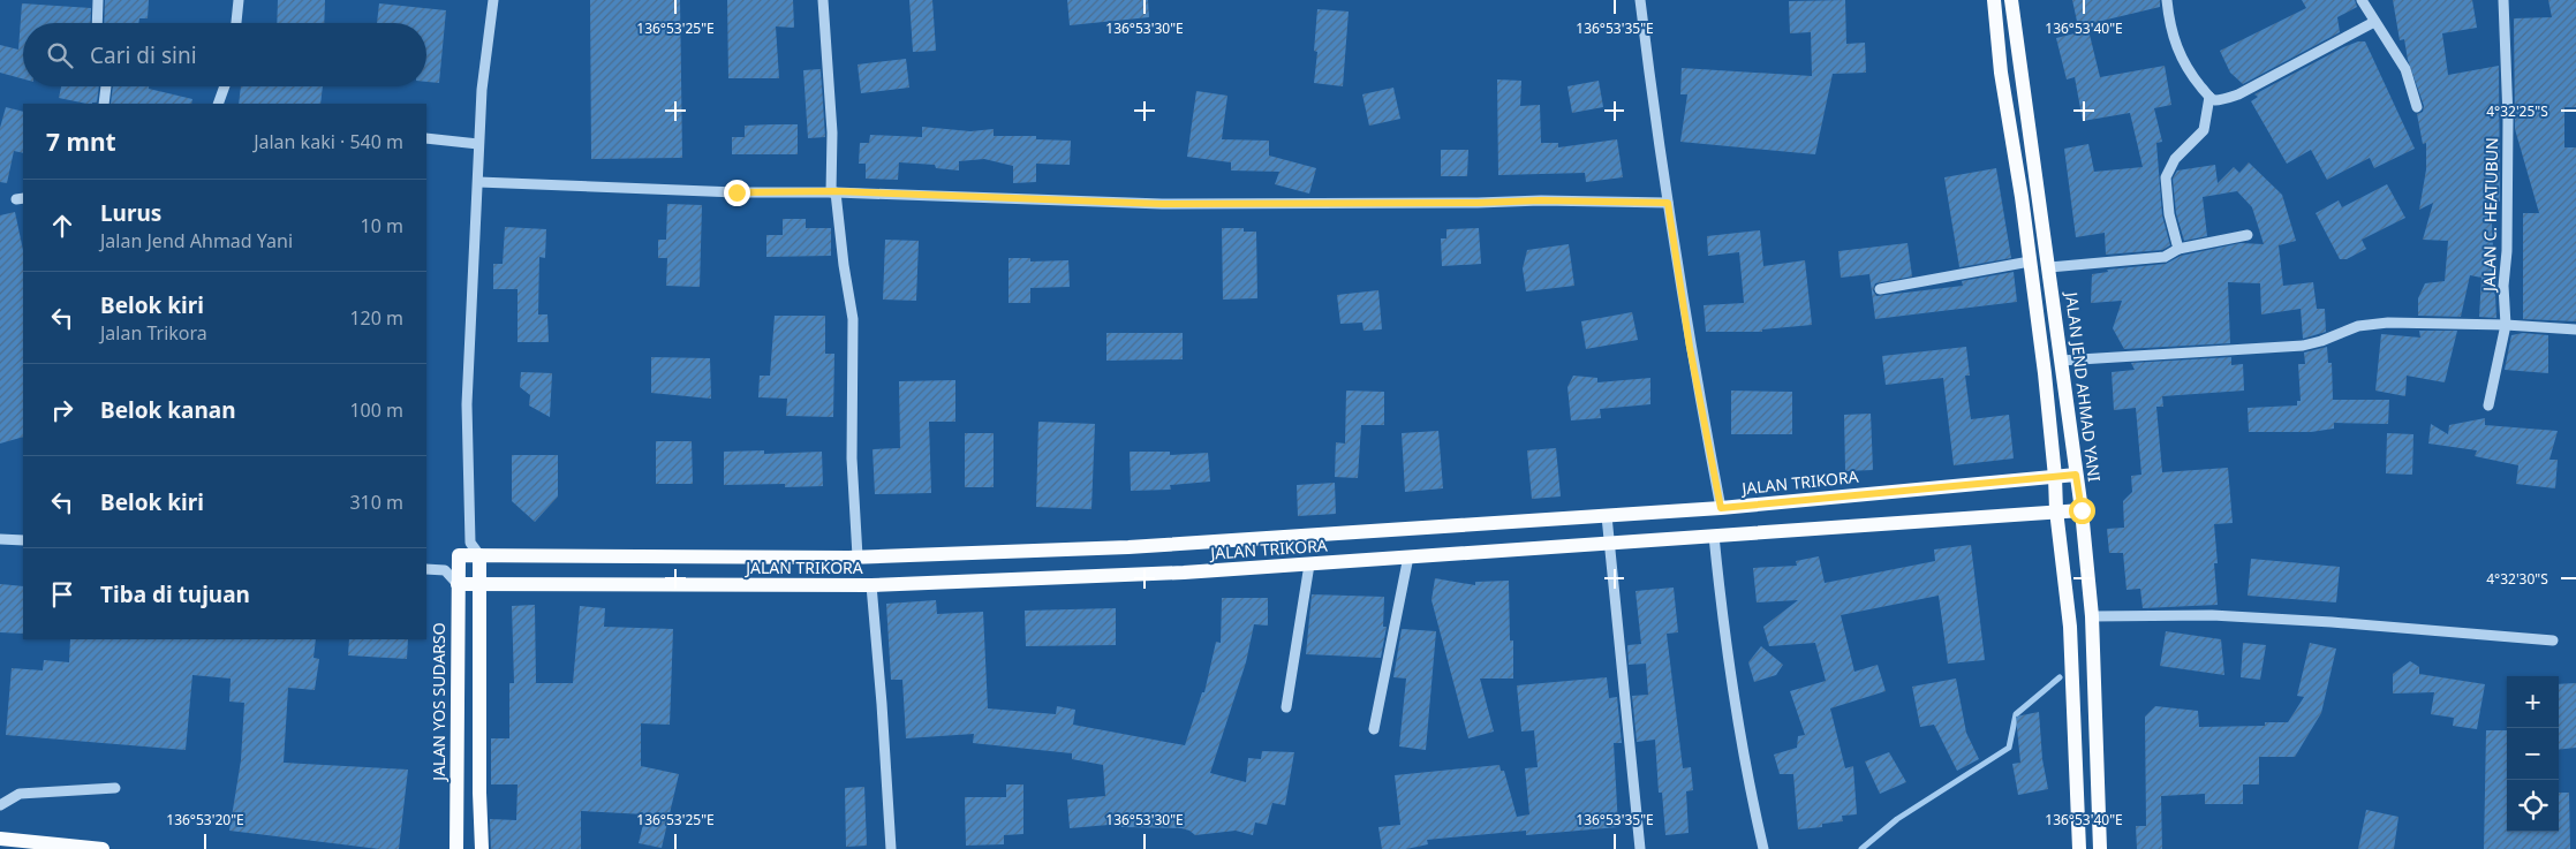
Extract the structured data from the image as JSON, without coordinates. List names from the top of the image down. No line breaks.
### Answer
{"streets":{"main road":["JALAN JEND AHMAD YANI","JALAN TRIKORA","JALAN YOS SUDARSO"],"street":["JALAN C. HEATUBUN"]},"crossings":[["JALAN JEND AHMAD YANI","JALAN TRIKORA"],["JALAN TRIKORA","JALAN YOS SUDARSO"]],"page":{"search":"Cari di sini","heading":["7 mnt","Jalan kaki · 540 m"],"list":[["Lurus","Jalan Jend Ahmad Yani","10 m"],["Belok kiri","Jalan Trikora","120 m"],["Belok kanan","100 m"],["Belok kiri","310 m"],"Tiba di tujuan"],"map_buttons":["+","−"]},"coordinates":["136°53'25\"E","136°53'30\"E","136°53'35\"E","136°53'40\"E","4°32'25\"S","4°32'30\"S","136°53'20\"E"]}
